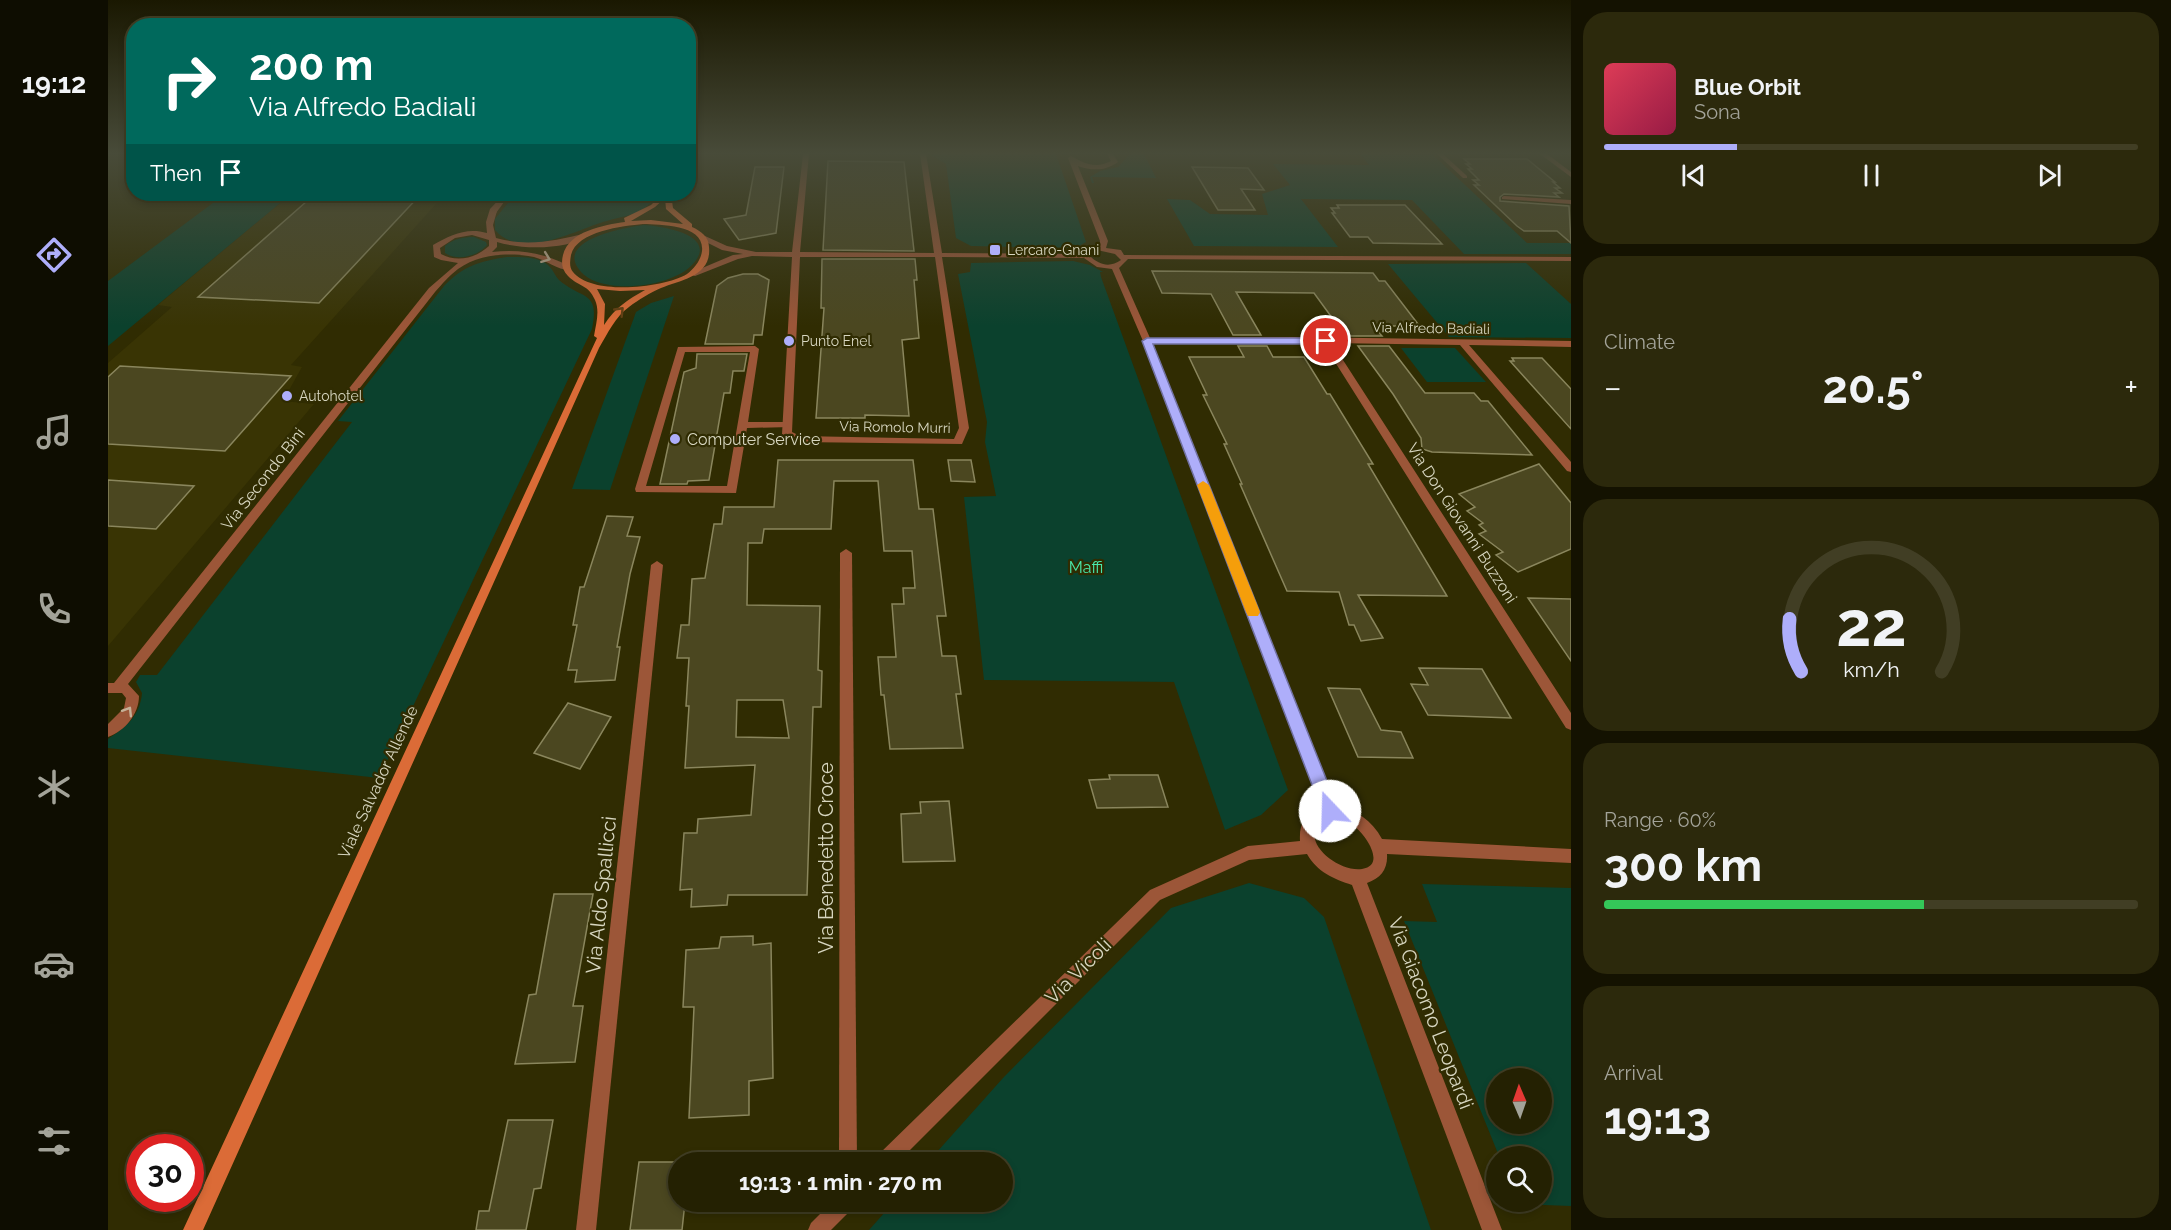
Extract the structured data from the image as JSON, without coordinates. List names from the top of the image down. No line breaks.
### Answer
{"streets":{"main road":["Viale Salvador Allende"],"street":["Via Alfredo Badiali","Via Romolo Murri","Via Secondo Bini","Via Don Giovanni Buzzoni","Via Benedetto Croce","Via Aldo Spallicci","Via Vicoli","Via Giacomo Leopardi"]},"crossings":[["Via Alfredo Badiali","Via Don Giovanni Buzzoni"],["Via Vicoli","Via Giacomo Leopardi"]],"parks":["Maffi"],"places":{"transit":["Lercaro-Gnani"],"other":["Punto Enel","Autohotel","Computer Service"]},"north":"top","page":{"tabs":"19:12","turn":["200 m","Via Alfredo Badiali"],"song":["Blue Orbit","Sona"],"then":"Then","tile":["Climate",["Range · 60%","300 km"],["Arrival","19:13"]],"heat":["−","20.5°","+"],"limit":"30","trip":"19:13 · 1 min · 270 m","gauge":["22","km/h"]}}
